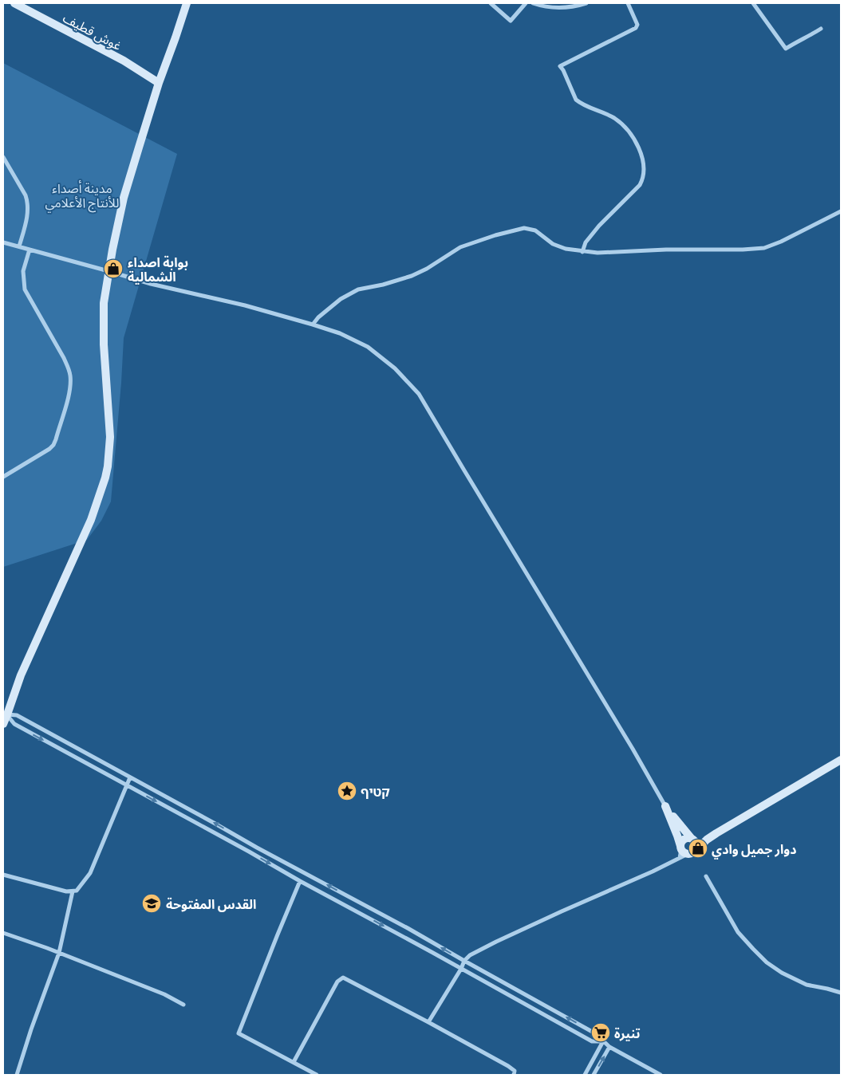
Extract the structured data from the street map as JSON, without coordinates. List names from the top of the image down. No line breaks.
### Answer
{"streets":{"main road":["غوش قطيف"]},"parks":["مدينة أصداء للأنتاج الأعلامي"],"places":{"shop":["بوابة اصداء الشمالية","دوار جميل وادي"],"place":["קטיף"],"school or university":["القدس المفتوحة"],"supermarket":["تنيرة"]}}
